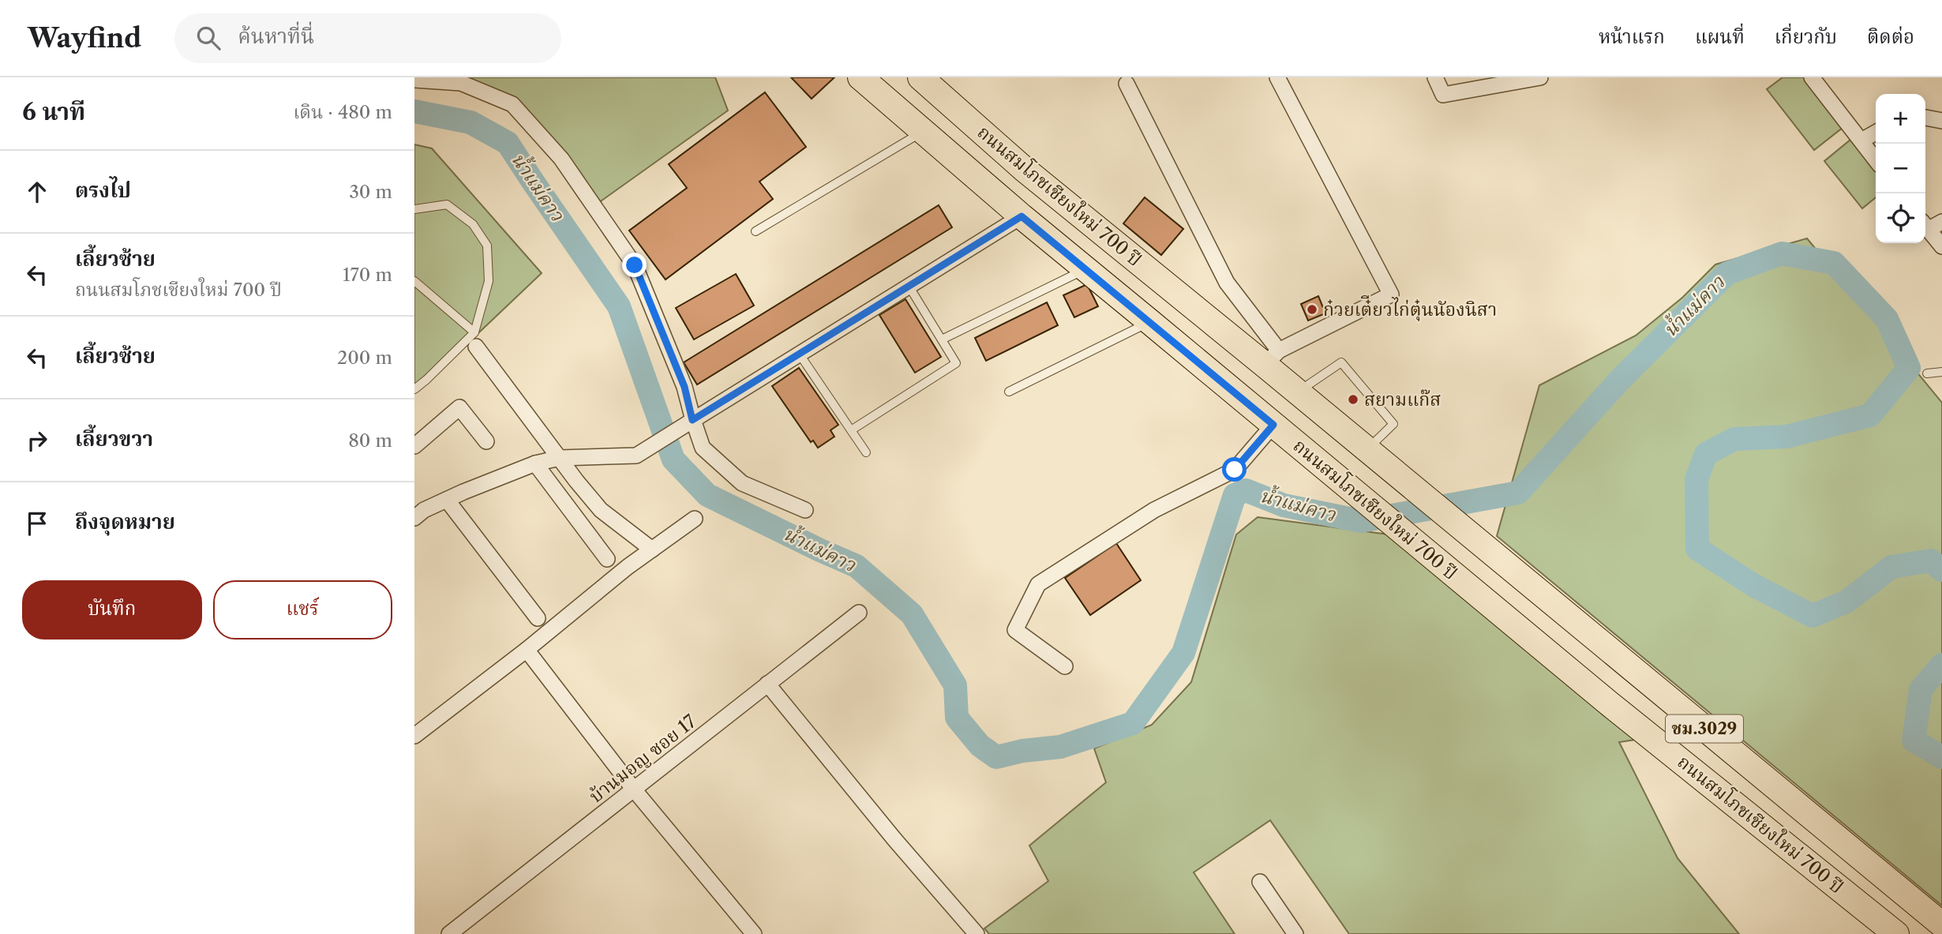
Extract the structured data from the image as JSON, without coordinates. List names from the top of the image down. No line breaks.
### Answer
{"streets":{"main road":["ถนนสมโภชเชียงใหม่ 700 ปี","ชม.3029"],"street":["บ้านมอญ ซอย 17"]},"water":["น้ำแม่คาว"],"places":["ก๋วยเต๋ียวไก่ตุ๋นนัองนิสา","สยามแก๊ส"],"page":{"header":"Wayfind","search":"ค้นหาที่นี่","nav":["หน้าแรก","แผนที่","เกี่ยวกับ","ติดต่อ"],"heading":["6 นาที","เดิน · 480 m"],"map_buttons":["+","−"],"list":[["ตรงไป","30 m"],["เลี้ยวซ้าย","ถนนสมโภชเชียงใหม่ 700 ปี","170 m"],["เลี้ยวซ้าย","200 m"],["เลี้ยวขวา","80 m"],"ถึงจุดหมาย"],"buttons":["บันทึก","แชร์"]}}
